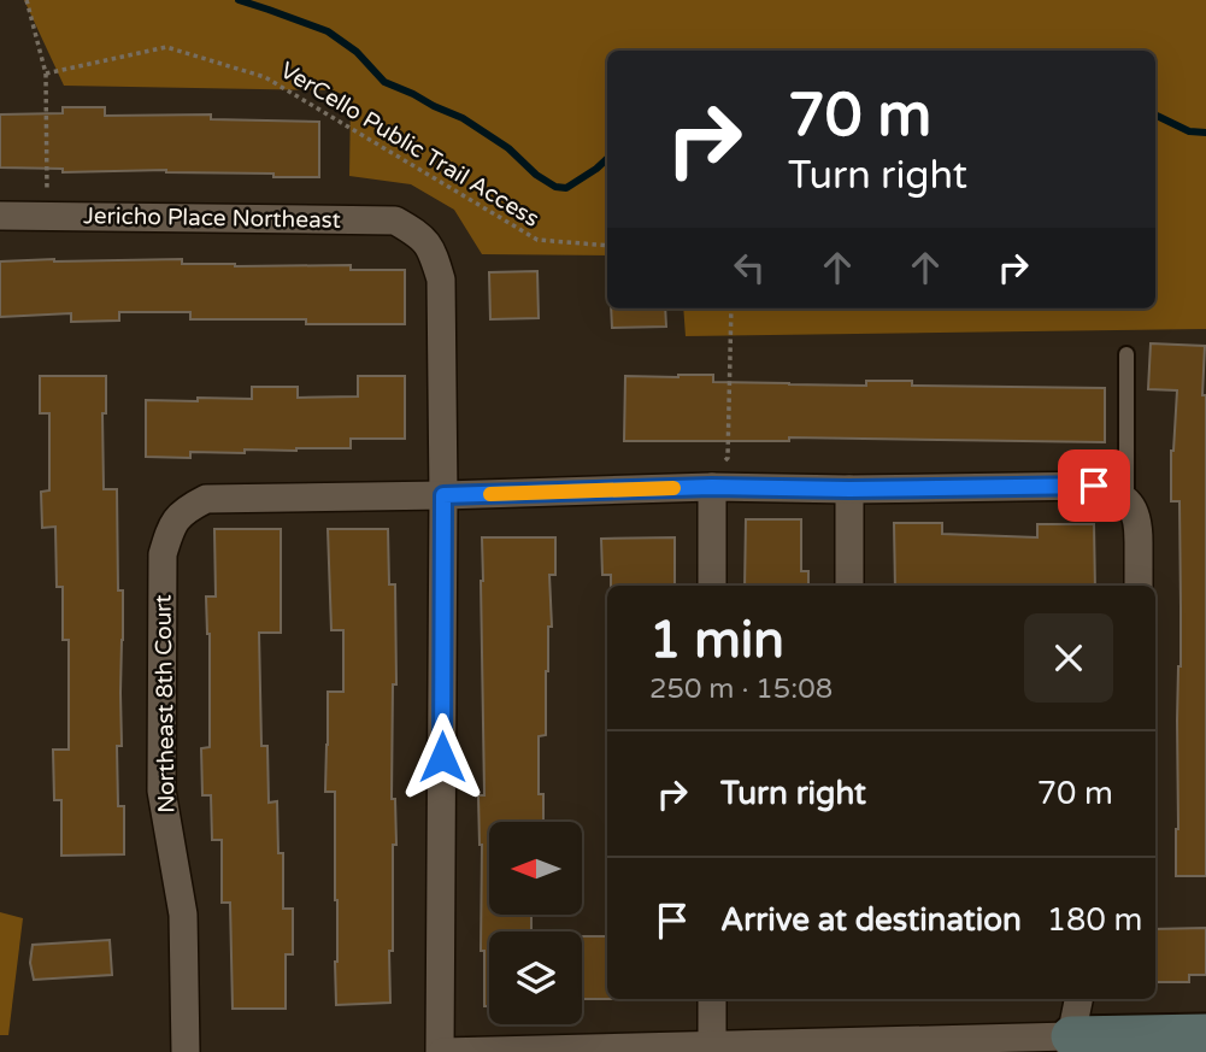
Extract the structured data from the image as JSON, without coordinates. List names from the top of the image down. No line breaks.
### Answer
{"streets":{"street":["Jericho Place Northeast","Northeast 8th Court"],"path":["VerCello Public Trail Access"]},"crossings":[["Jericho Place Northeast","Northeast 8th Court"]],"north":"left","page":{"turn":["70 m","Turn right"],"heading":["1 min","250 m · 15:08"],"list":[{"name":"Turn right","value":"70 m"},{"name":"Arrive at destination","value":"180 m"}]}}
